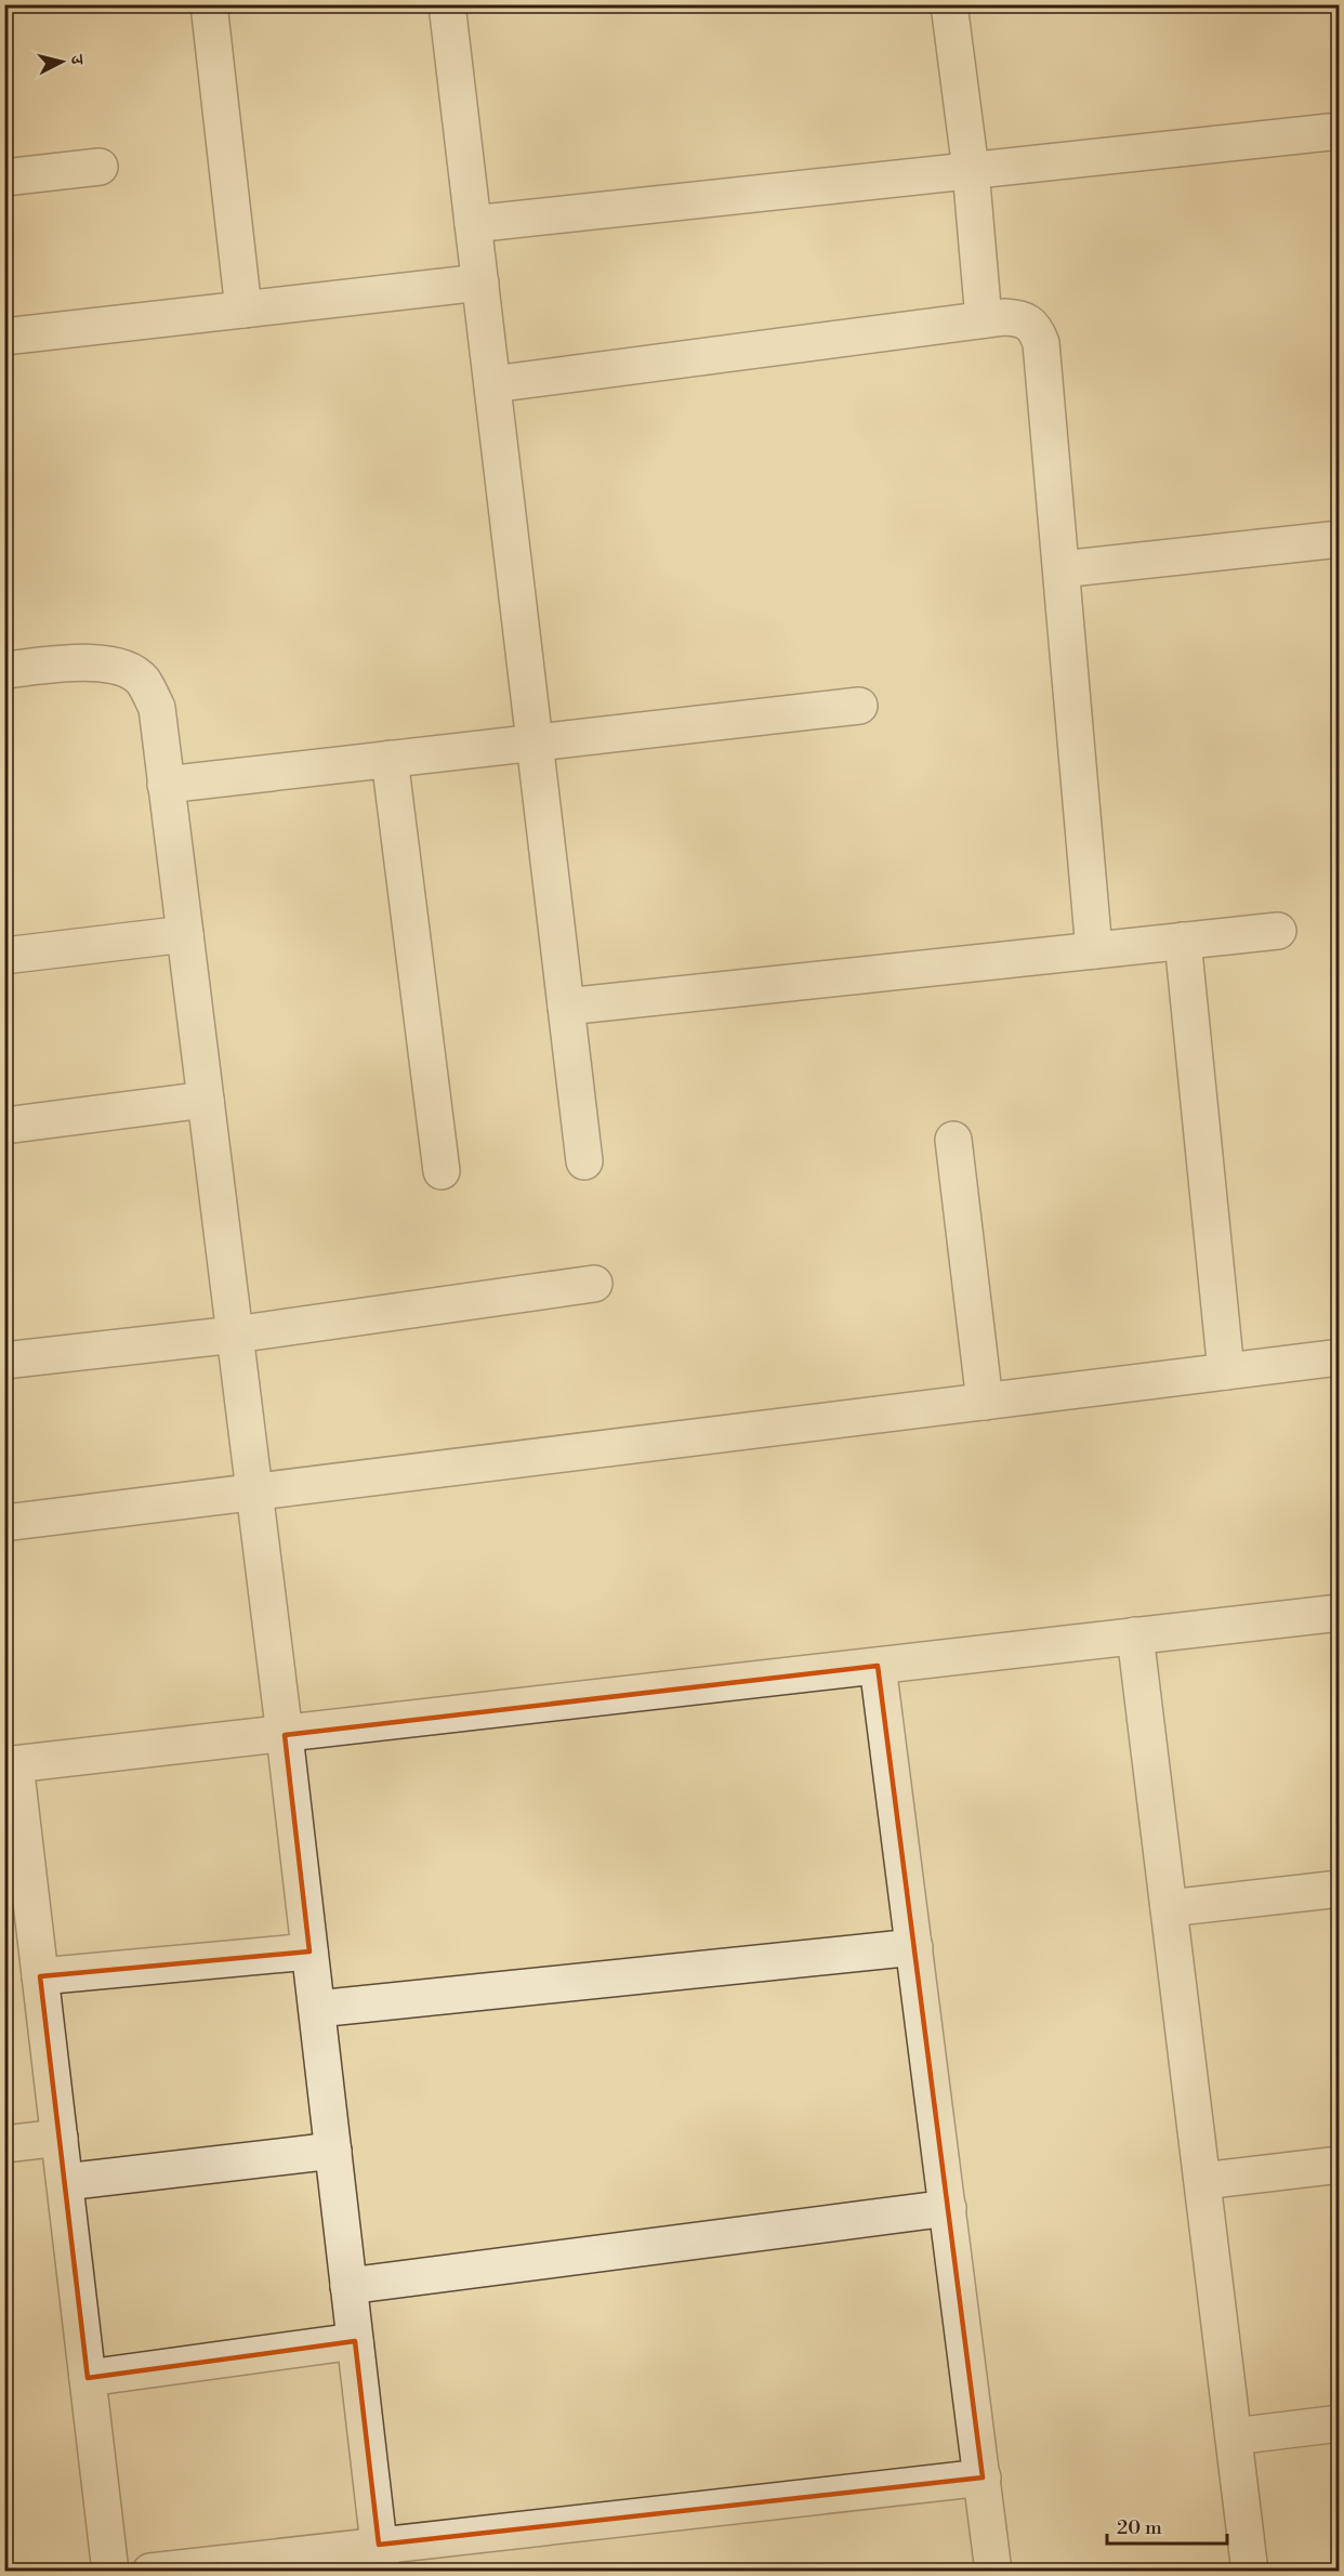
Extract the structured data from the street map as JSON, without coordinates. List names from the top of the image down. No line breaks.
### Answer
{"scale_bar":"20 m","north":"right"}
